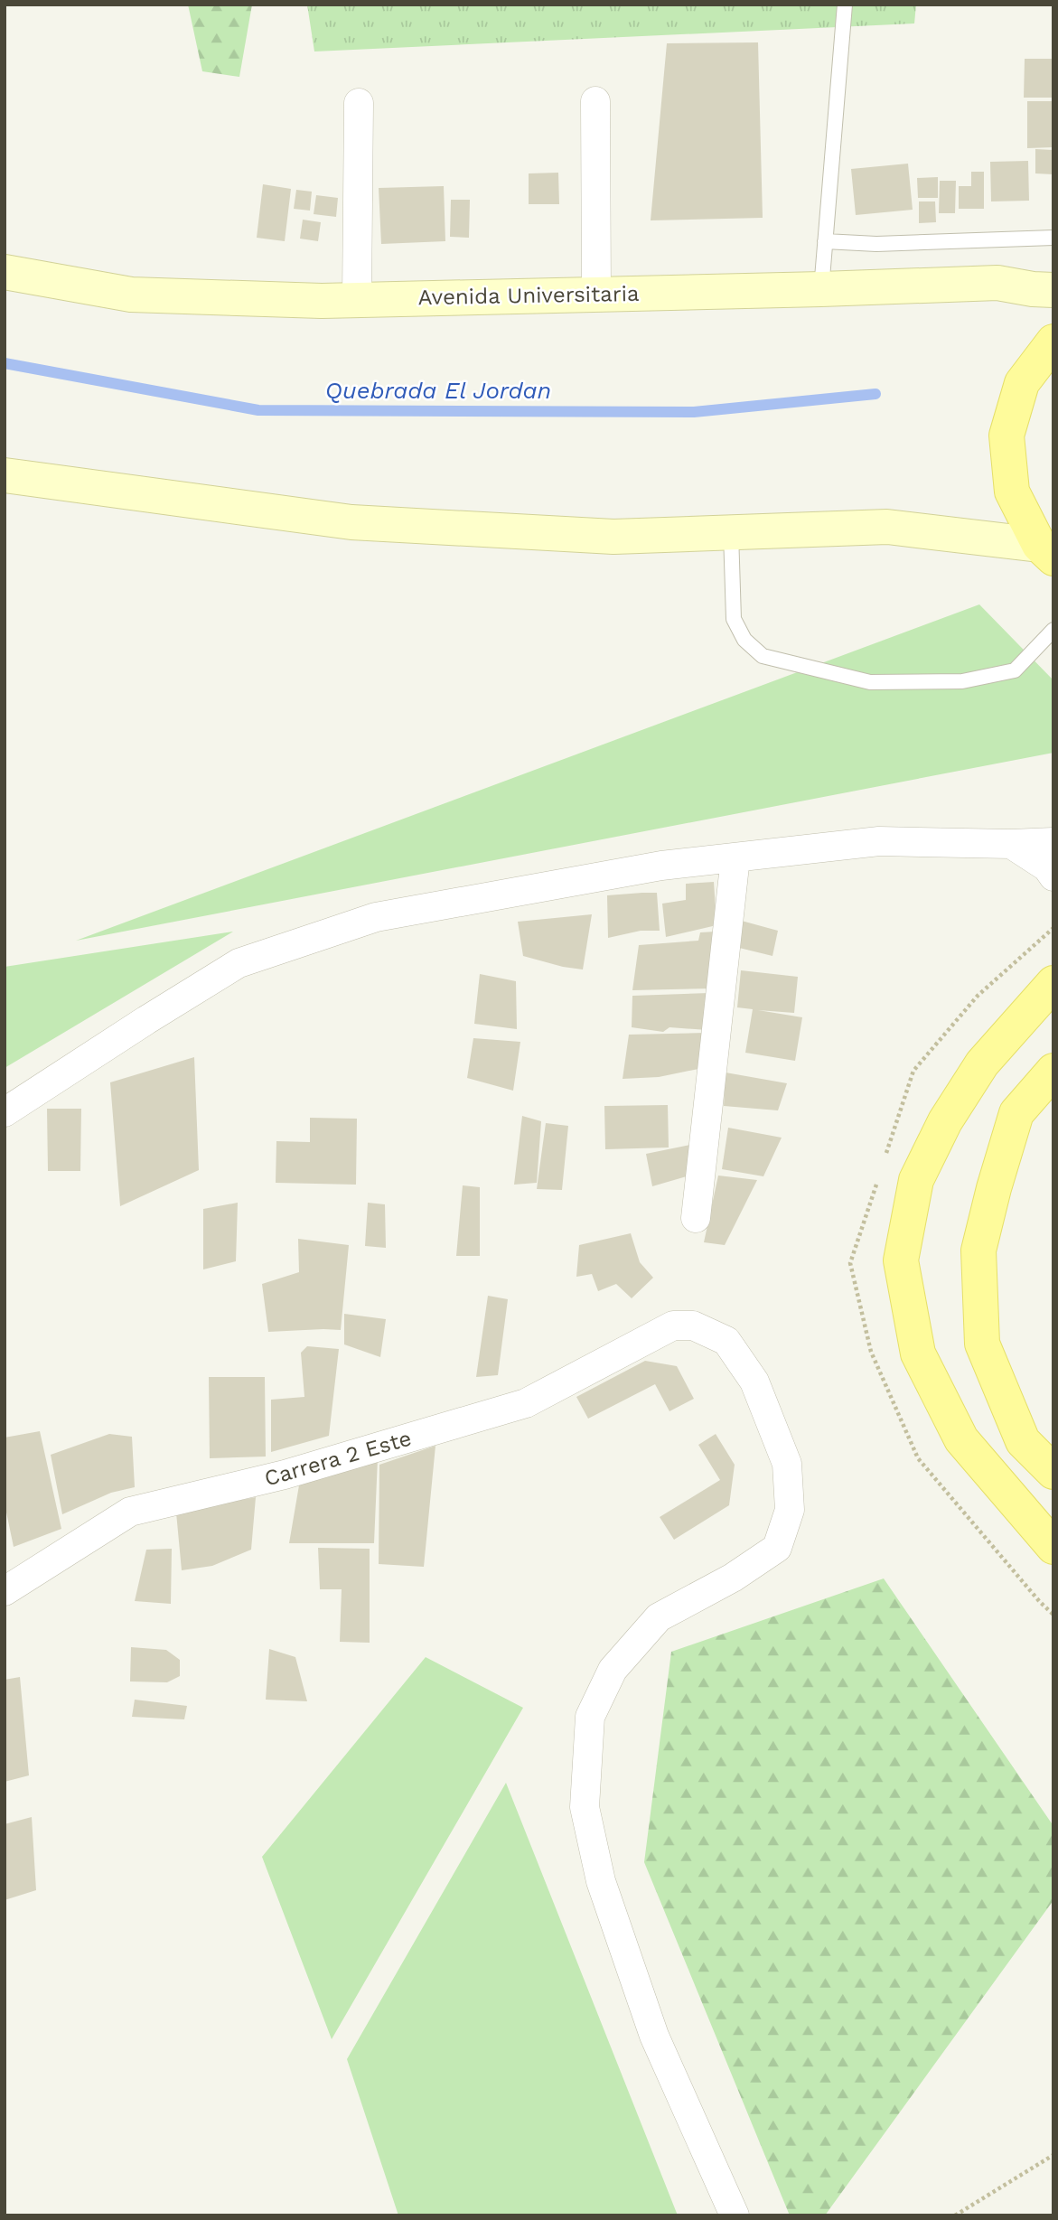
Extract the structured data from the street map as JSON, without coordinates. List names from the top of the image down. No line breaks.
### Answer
{"streets":{"main road":["Avenida Universitaria"],"street":["Carrera 2 Este"]},"water":["Quebrada El Jordan"]}
